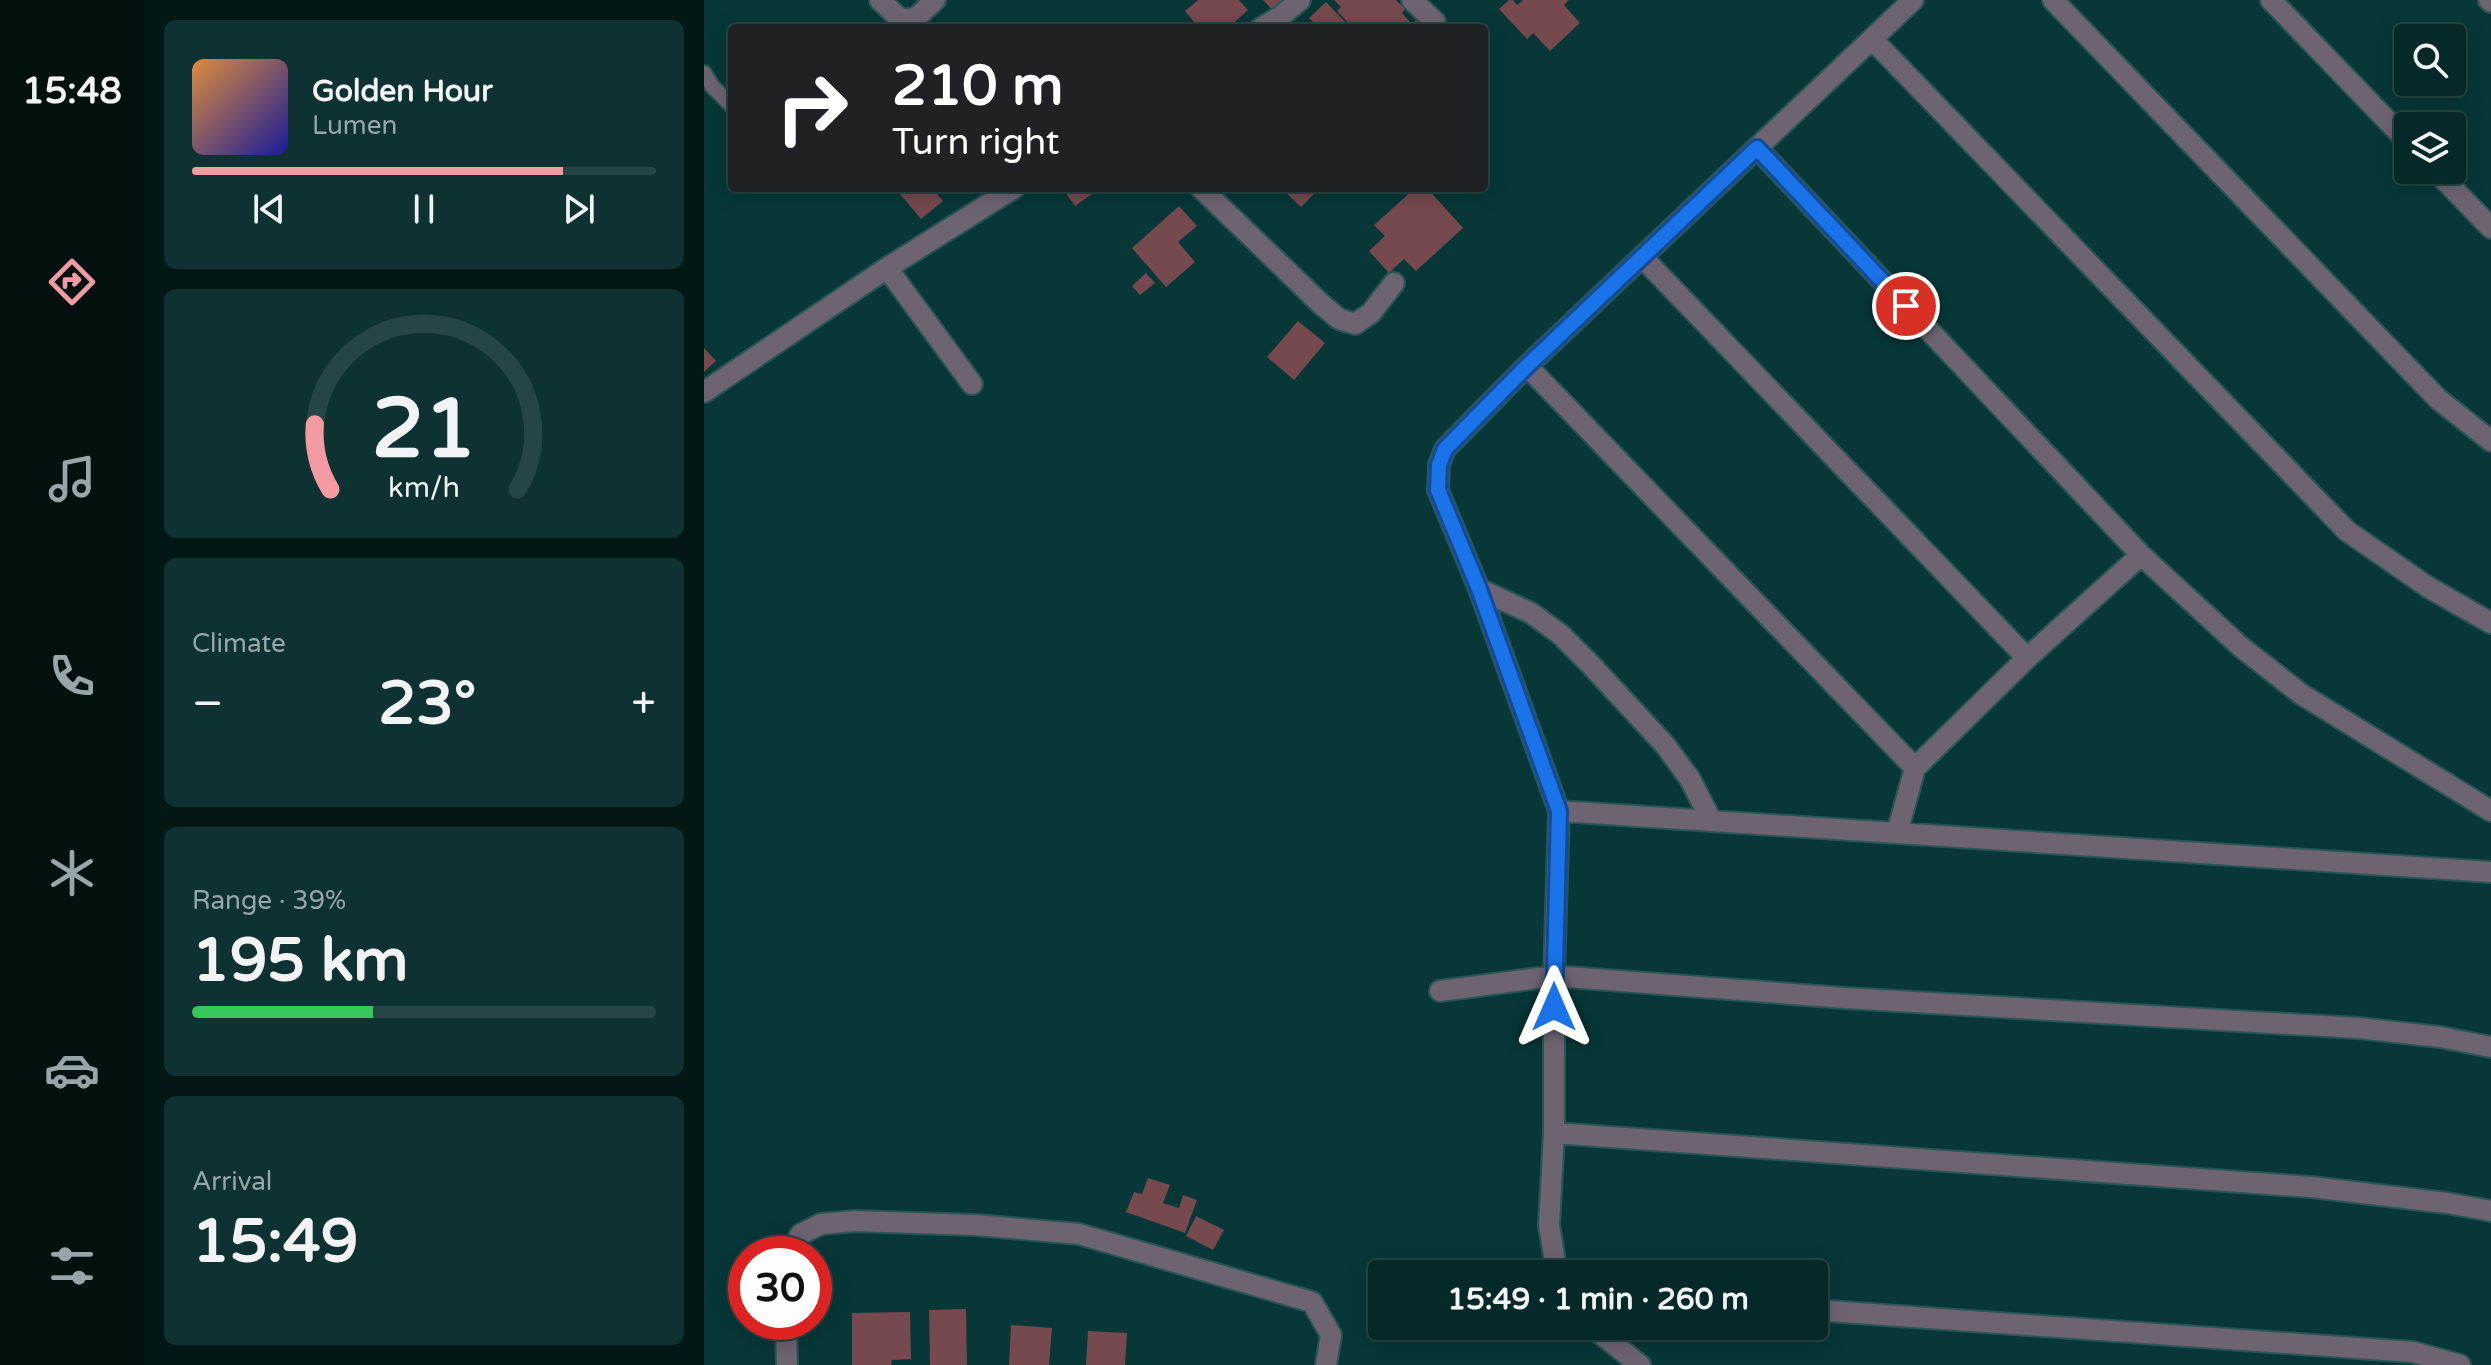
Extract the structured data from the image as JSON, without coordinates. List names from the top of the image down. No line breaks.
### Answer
{"page":{"tabs":"15:48","turn":["210 m","Turn right"],"song":["Golden Hour","Lumen"],"tile":["Climate",["Range · 39%","195 km"],["Arrival","15:49"]],"heat":["−","23°","+"],"limit":"30","trip":"15:49 · 1 min · 260 m","gauge":["21","km/h"]}}
